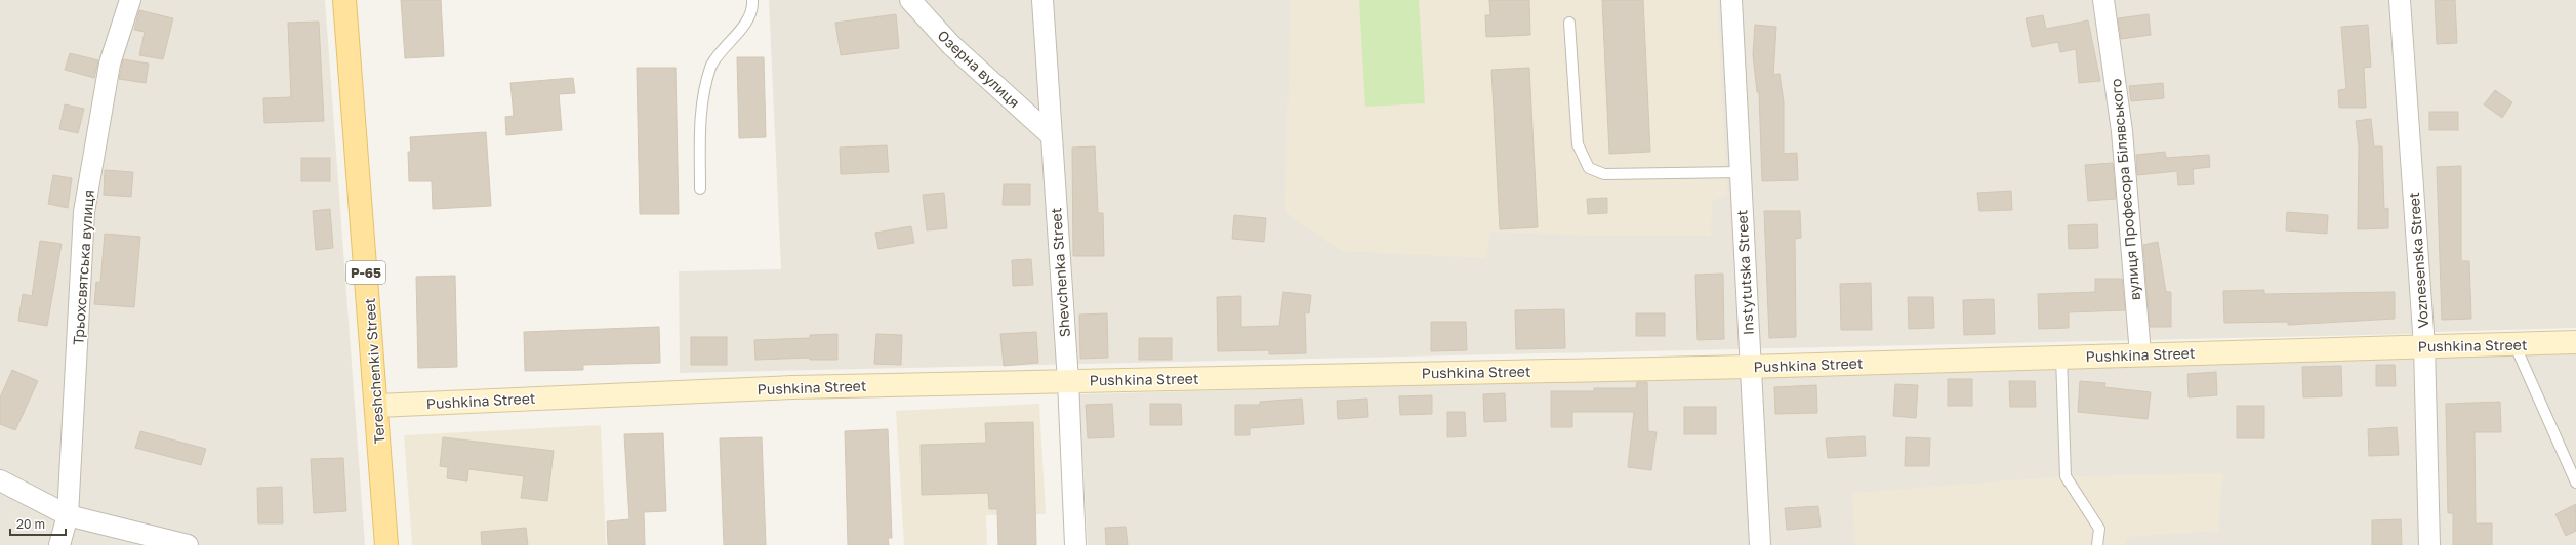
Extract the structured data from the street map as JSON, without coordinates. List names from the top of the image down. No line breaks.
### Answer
{"streets":{"main road":["Р-65","Tereshchenkiv Street"],"street":["Озерна вулиця","вулиця Професора Білявського","Voznesenska Street","Трьохсвятська вулиця","Shevchenka Street","Instytutska Street","Pushkina Street"]},"crossings":[["Озерна вулиця","Shevchenka Street"],["вулиця Професора Білявського","Pushkina Street"],["Voznesenska Street","Pushkina Street"],["Shevchenka Street","Pushkina Street"],["Instytutska Street","Pushkina Street"],["Pushkina Street","Tereshchenkiv Street"]],"scale_bar":"20 m"}
